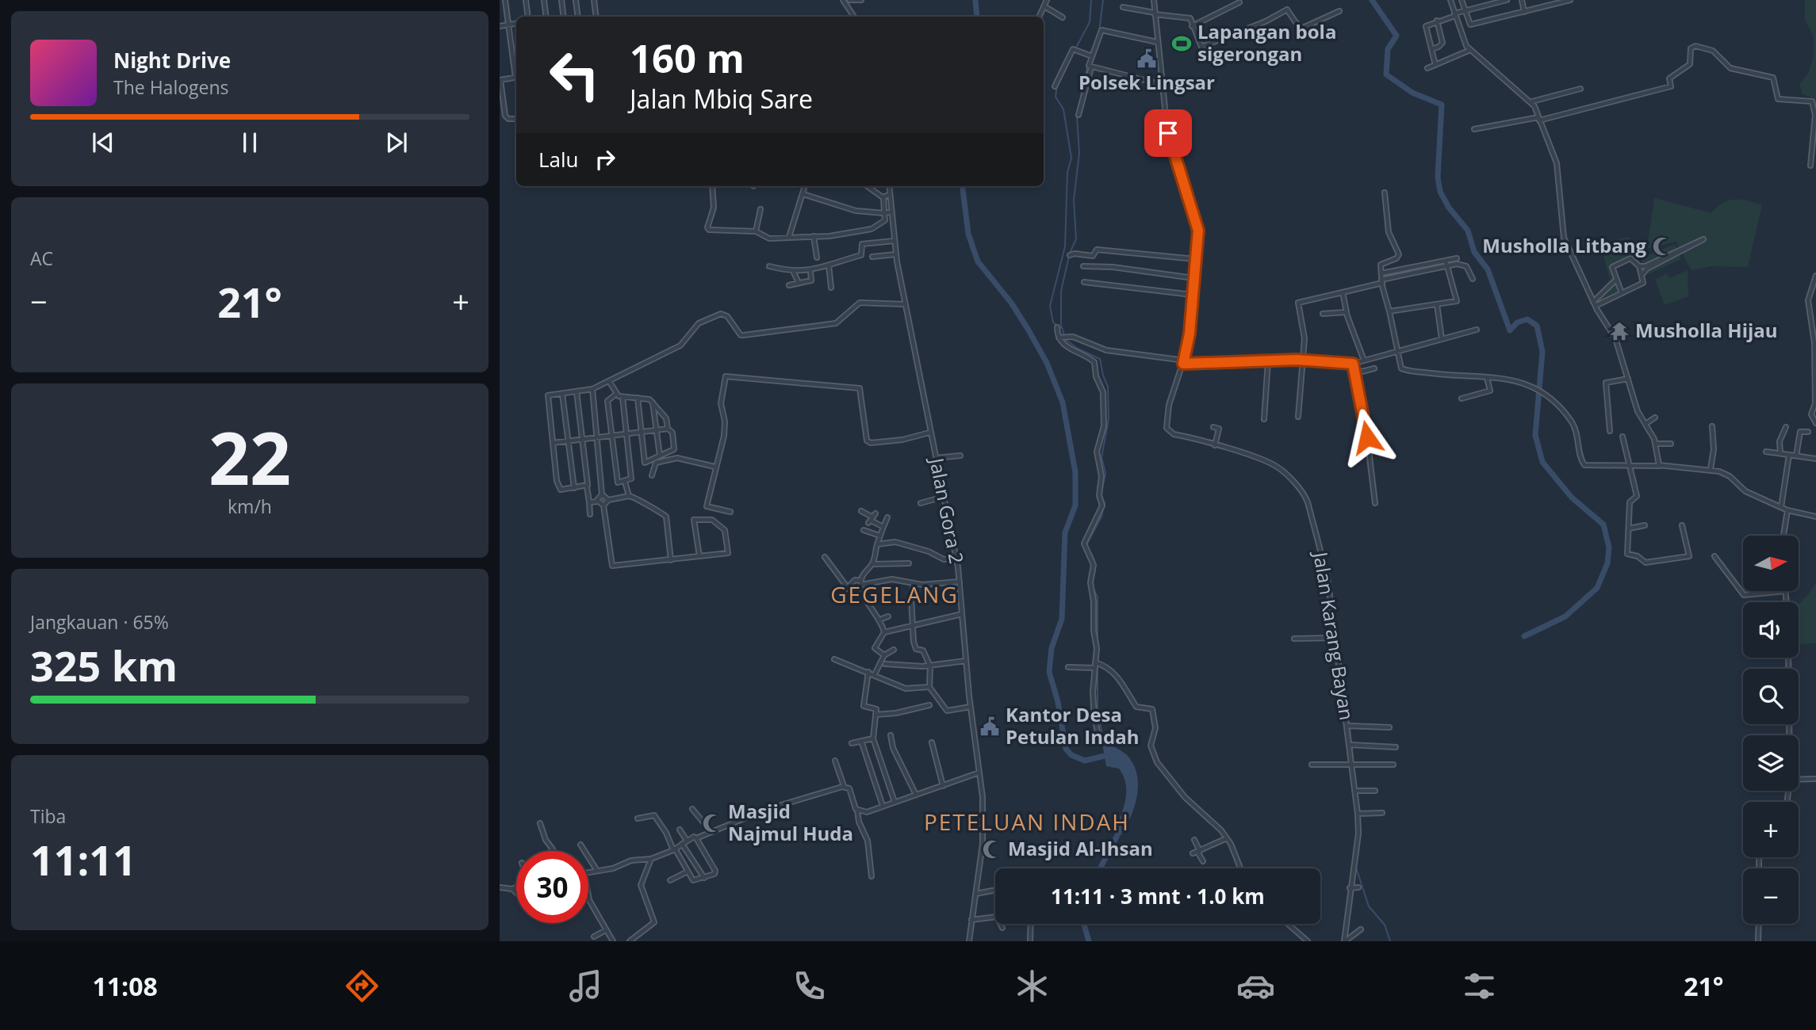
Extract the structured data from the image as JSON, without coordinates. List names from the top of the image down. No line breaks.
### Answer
{"streets":{"street":["Jalan Gora 2","Jalan Karang Bayan"]},"districts":["GEGELANG","PETELUAN INDAH"],"places":{"sports":["Lapangan bola sigerongan"],"public building":["Polsek Lingsar","Kantor Desa Petulan Indah"],"mosque":["Musholla Litbang","Masjid Najmul Huda","Masjid Al-Ihsan"],"temple":["Musholla Hijau"]},"north":"right","page":{"turn":["160 m","Jalan Mbiq Sare"],"song":["Night Drive","The Halogens"],"then":"Lalu","tile":["AC",["22","km/h"],["Jangkauan · 65%","325 km"],["Tiba","11:11"]],"heat":["−","21°","+"],"map_buttons":["+","−"],"limit":"30","trip":"11:11 · 3 mnt · 1.0 km","tabs":["11:08","21°"]}}
